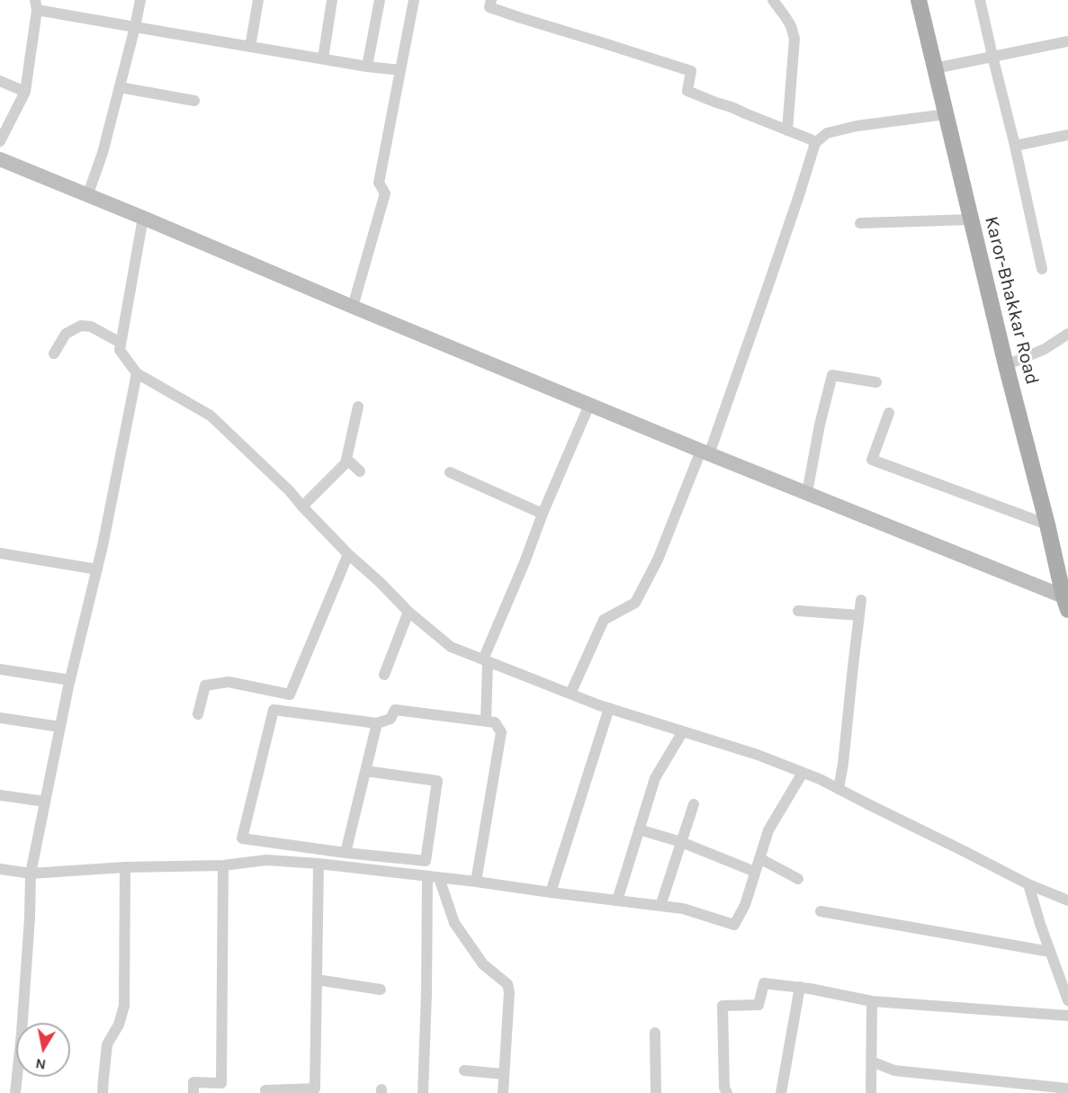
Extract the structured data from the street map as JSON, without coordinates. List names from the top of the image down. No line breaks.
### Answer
{"streets":{"main road":["Karor-Bhakkar Road"]},"north":"bottom"}
